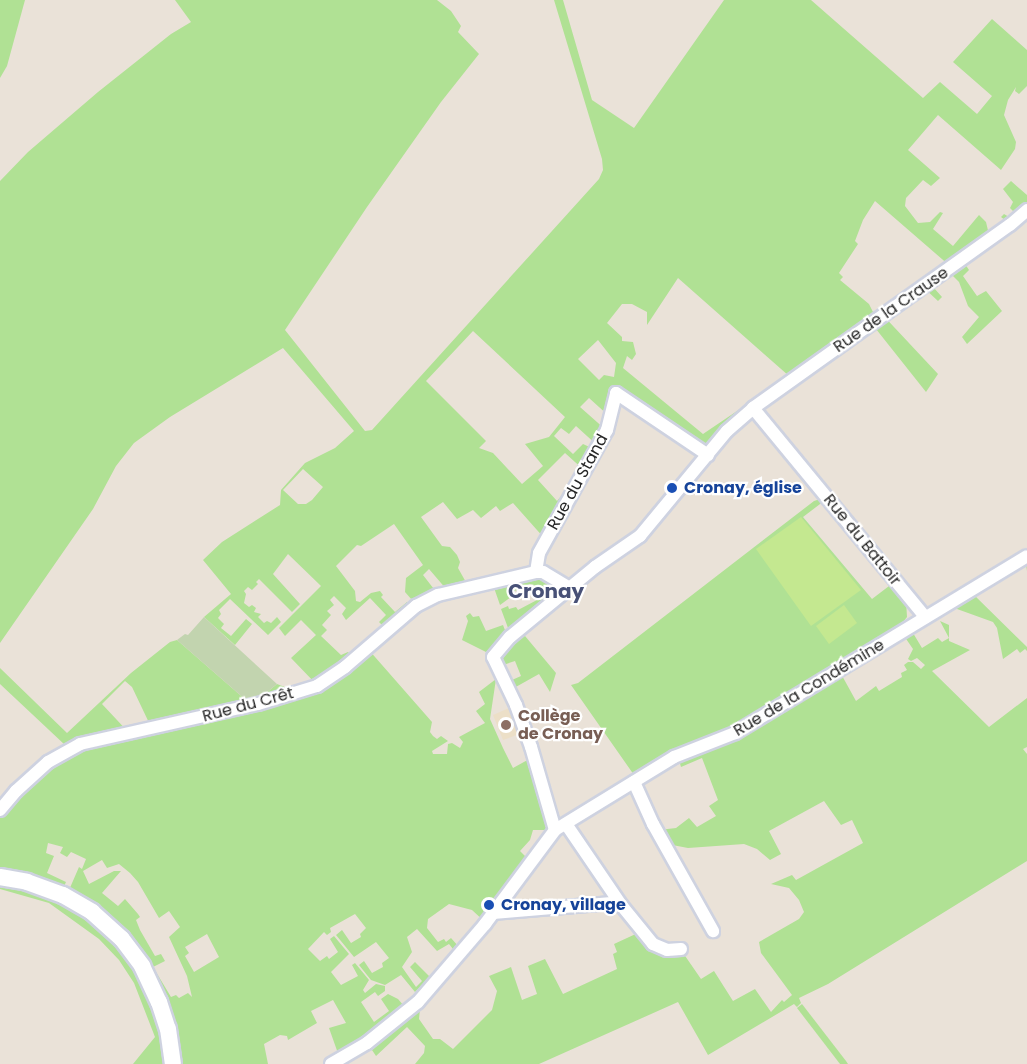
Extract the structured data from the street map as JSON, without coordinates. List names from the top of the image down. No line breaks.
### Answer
{"streets":{"street":["Rue de la Crause","Rue du Stand","Rue du Battoir","Rue de la Condémine","Rue du Crêt"]},"crossings":[["Rue de la Crause","Rue du Stand"],["Rue de la Crause","Rue du Battoir"],["Rue de la Crause","Rue de la Condémine"],["Rue du Stand","Rue du Crêt"],["Rue du Battoir","Rue de la Condémine"]],"districts":["Cronay"],"places":["Cronay, église","Collège de Cronay","Cronay, village"]}
